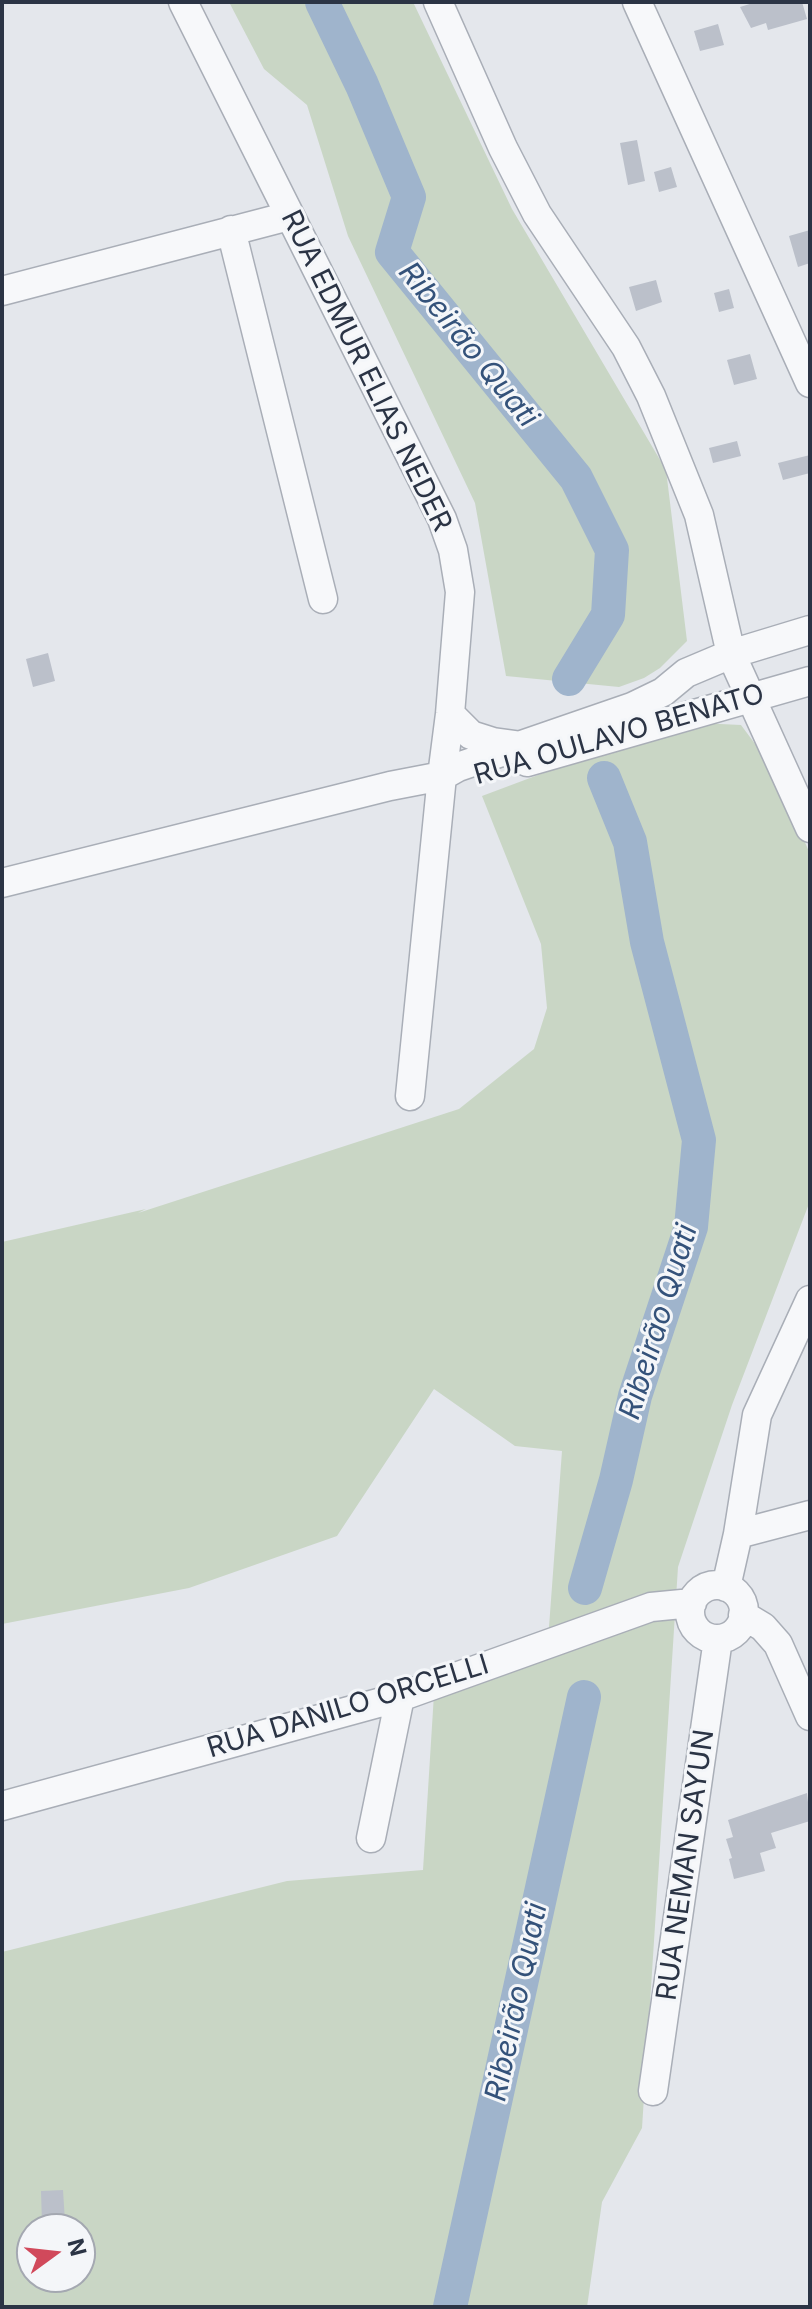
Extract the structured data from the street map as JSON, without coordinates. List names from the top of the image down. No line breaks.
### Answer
{"streets":{"street":["RUA EDMUR ELIAS NEDER","RUA OULAVO BENATO","RUA DANILO ORCELLI","RUA NEMAN SAYUN"]},"crossings":[["RUA EDMUR ELIAS NEDER","RUA OULAVO BENATO"],["RUA DANILO ORCELLI","RUA NEMAN SAYUN"]],"water":["Ribeirão Quati"],"north":"right"}
